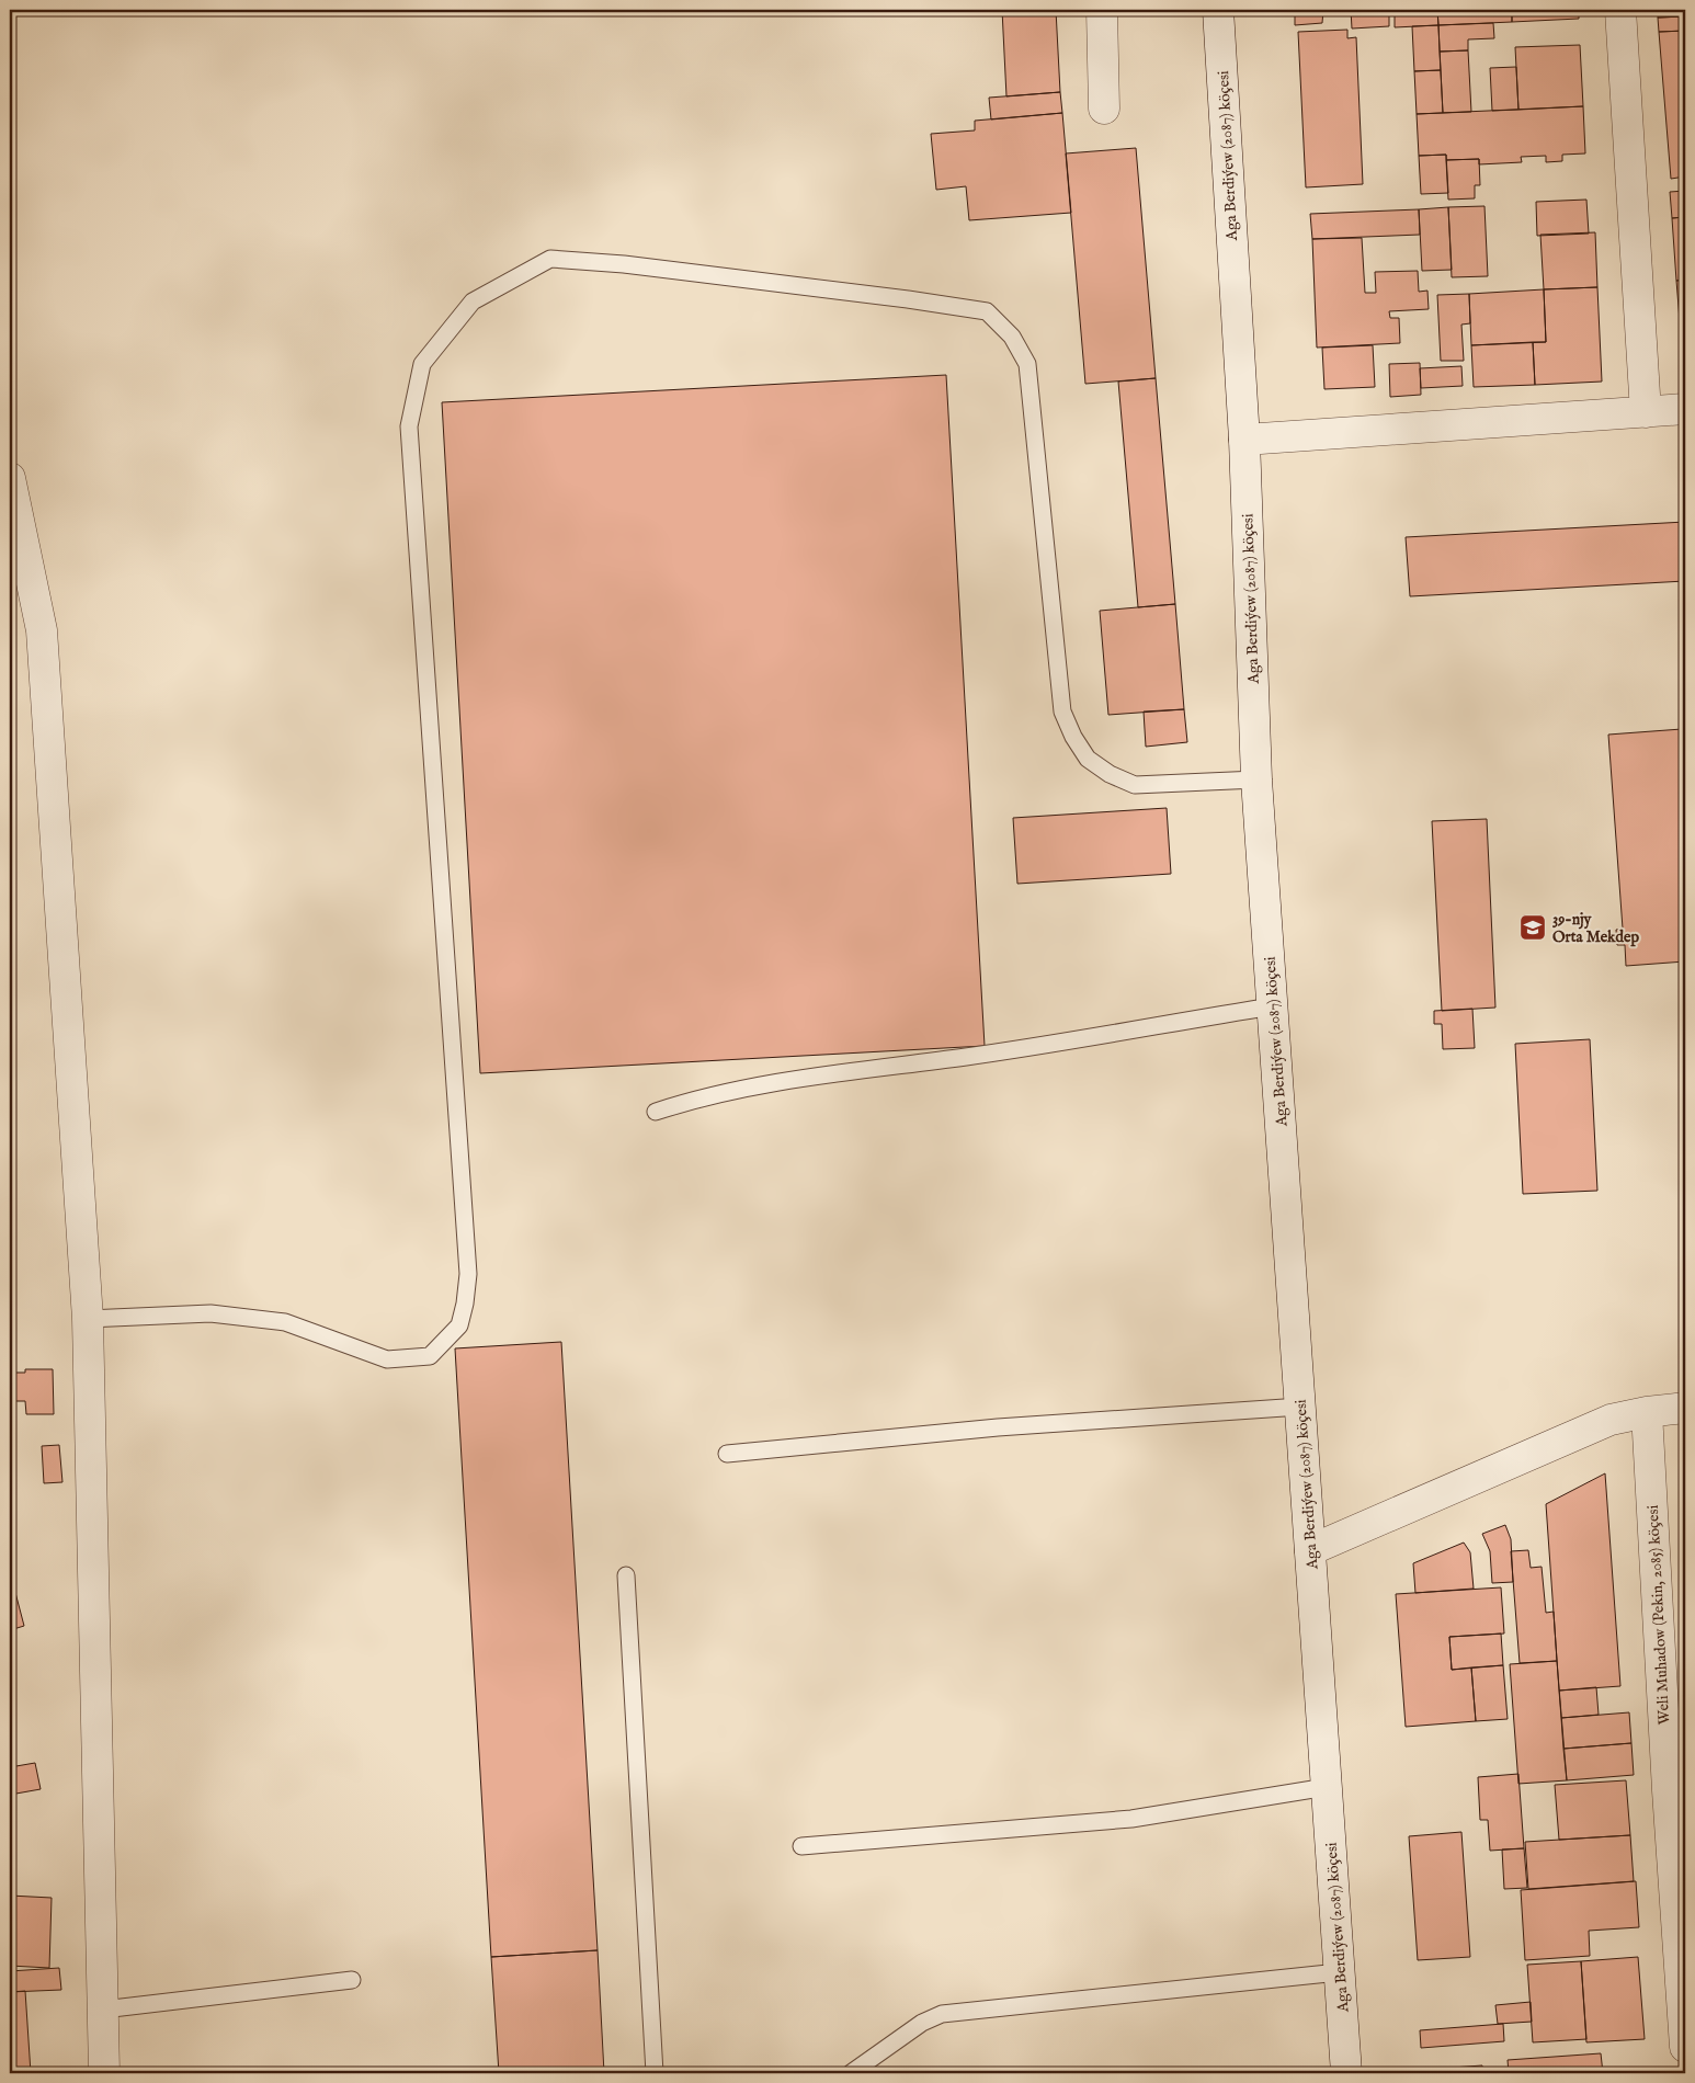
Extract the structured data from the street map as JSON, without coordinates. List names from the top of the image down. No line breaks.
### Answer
{"streets":{"street":["Aga Berdiýew (2087) köçesi","Weli Muhadow (Pekin, 2085) köçesi"]},"places":{"school or university":["39-njy Orta Mekdep"]}}
